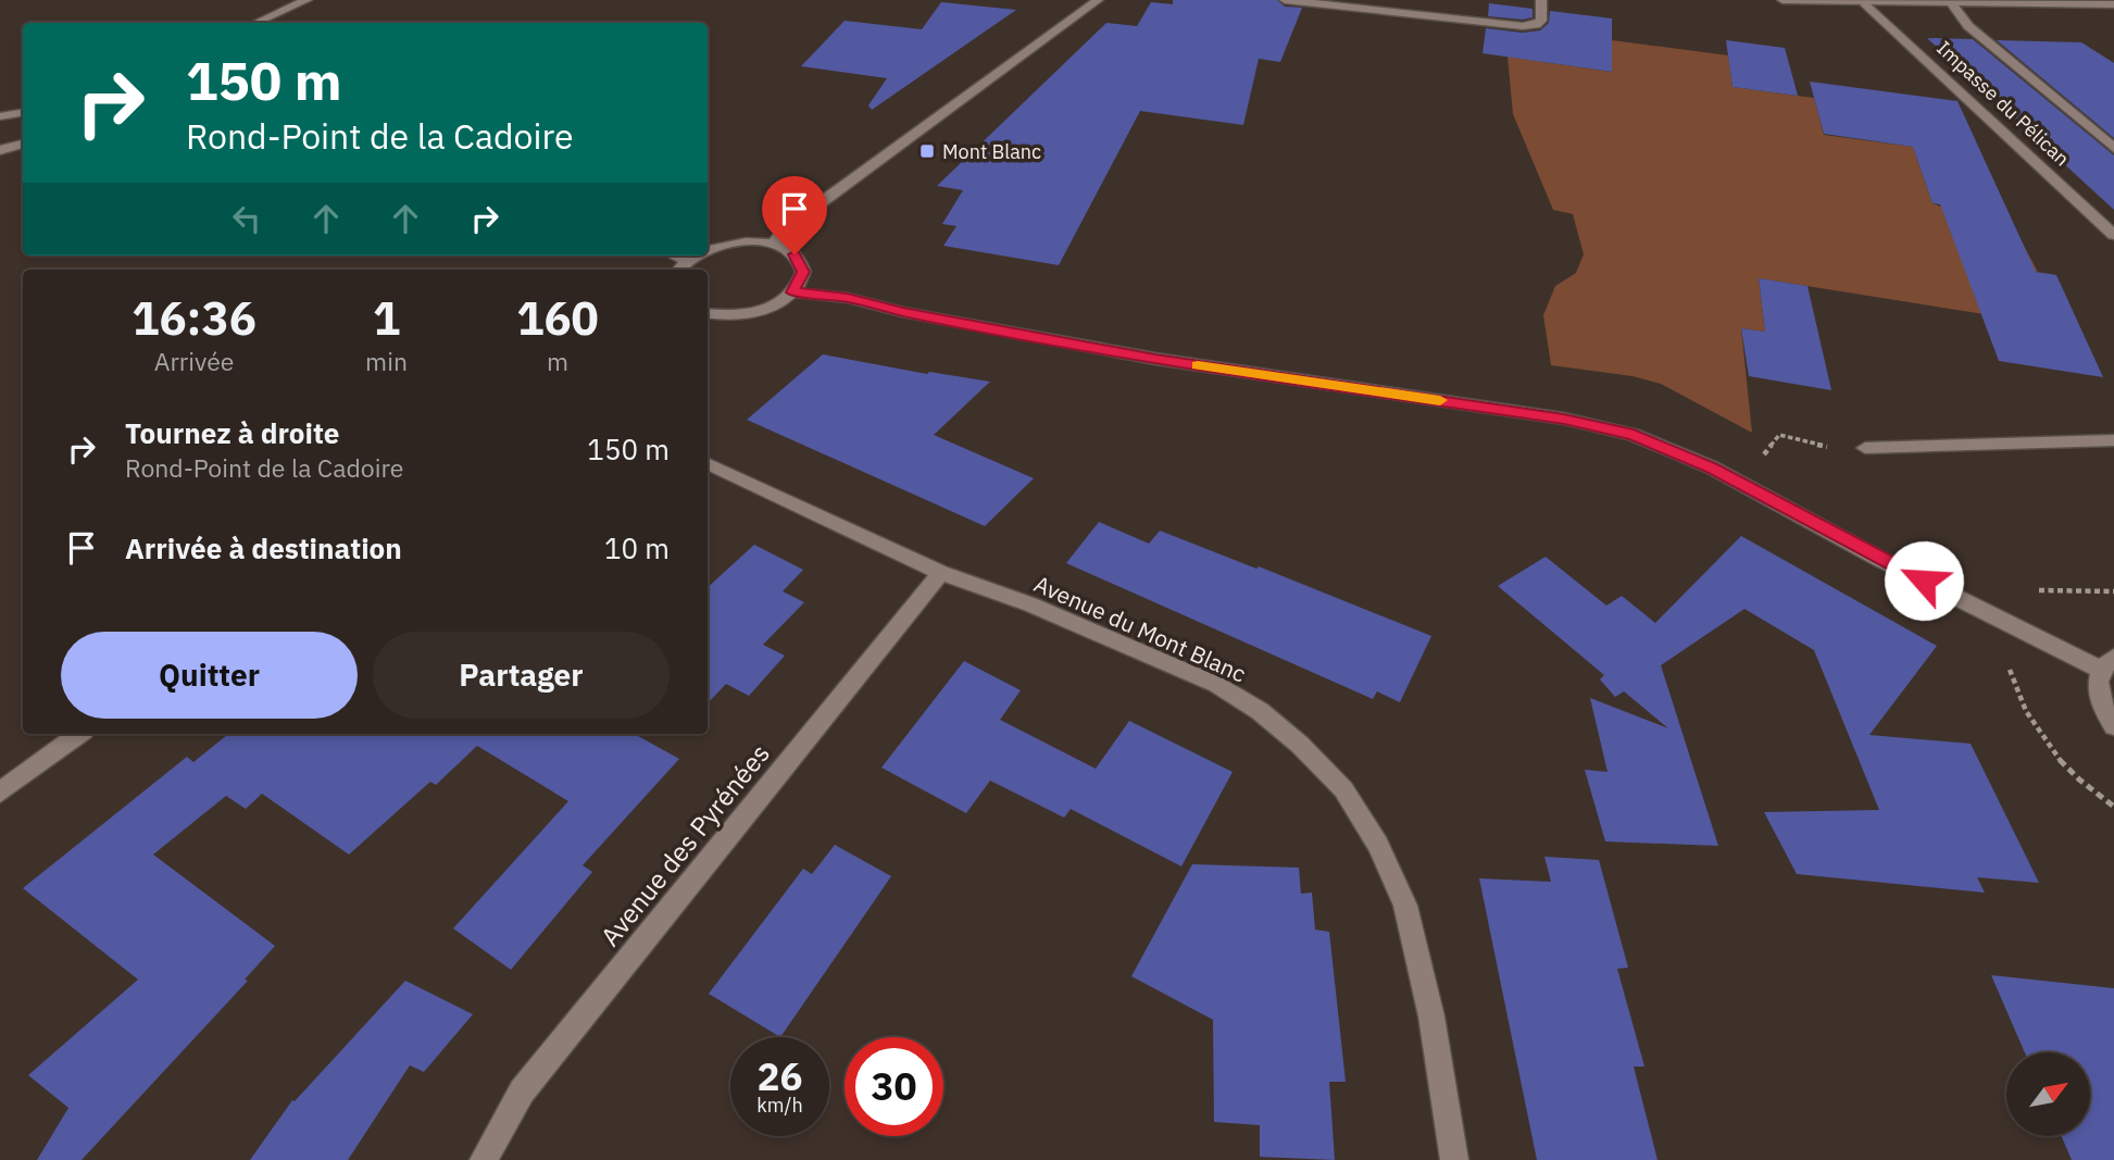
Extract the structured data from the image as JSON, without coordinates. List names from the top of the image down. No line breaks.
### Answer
{"streets":{"street":["Impasse du Pélican","Avenue du Mont Blanc","Avenue des Pyrénées"]},"crossings":[["Avenue du Mont Blanc","Avenue des Pyrénées"]],"places":{"transit":["Mont Blanc"]},"north":"top right","page":{"turn":["150 m","Rond-Point de la Cadoire"],"eta":["16:36","Arrivée","1","min","160","m"],"list":[{"name":"Tournez à droite","note":"Rond-Point de la Cadoire","value":"150 m"},{"name":"Arrivée à destination","value":"10 m"}],"buttons":["Quitter","Partager"],"speed":"26 km/h","limit":"30"}}
